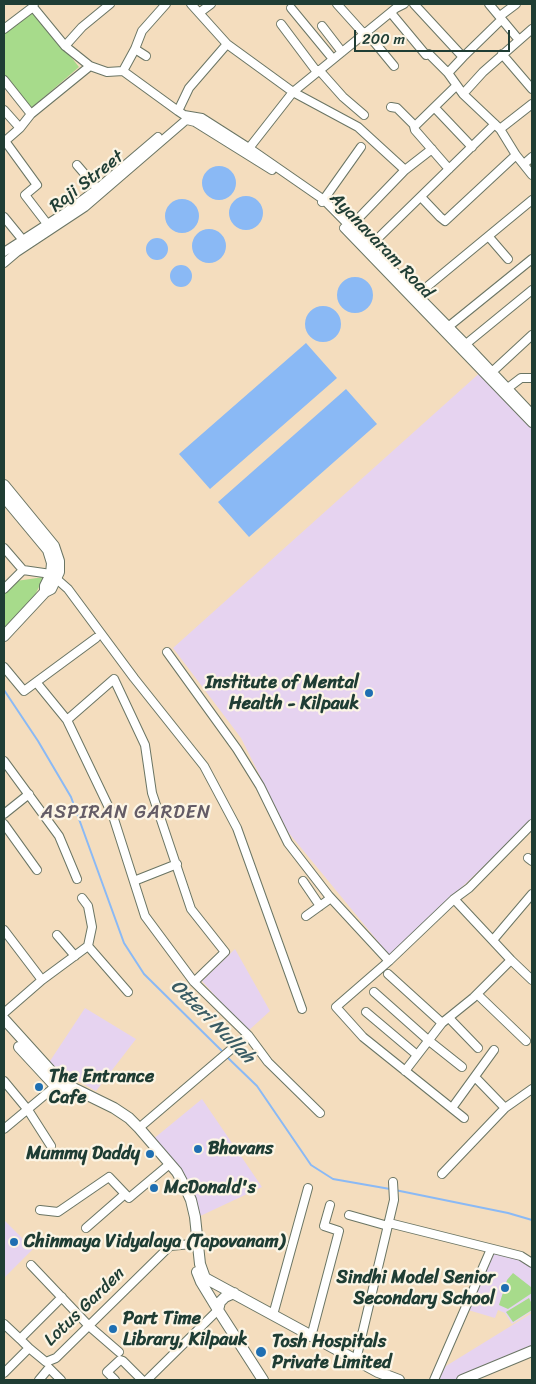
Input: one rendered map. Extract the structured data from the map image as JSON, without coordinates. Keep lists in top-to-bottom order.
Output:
{
  "streets": {
    "street": ["Raji Street", "Ayanavaram Road", "Lotus Garden"]
  },
  "crossings": [
    ["Raji Street", "Ayanavaram Road"]
  ],
  "districts": ["ASPIRAN GARDEN"],
  "water": ["Otteri Nullah"],
  "places": [
    "Institute of Mental Health - Kilpauk",
    "The Entrance Cafe",
    "Bhavans",
    "Mummy Daddy",
    "McDonald's",
    "Chinmaya Vidyalaya (Tapovanam)",
    "Sindhi Model Senior Secondary School",
    "Part Time Library, Kilpauk",
    "Tosh Hospitals Private Limited"
  ],
  "scale_bar": "200 m"
}
